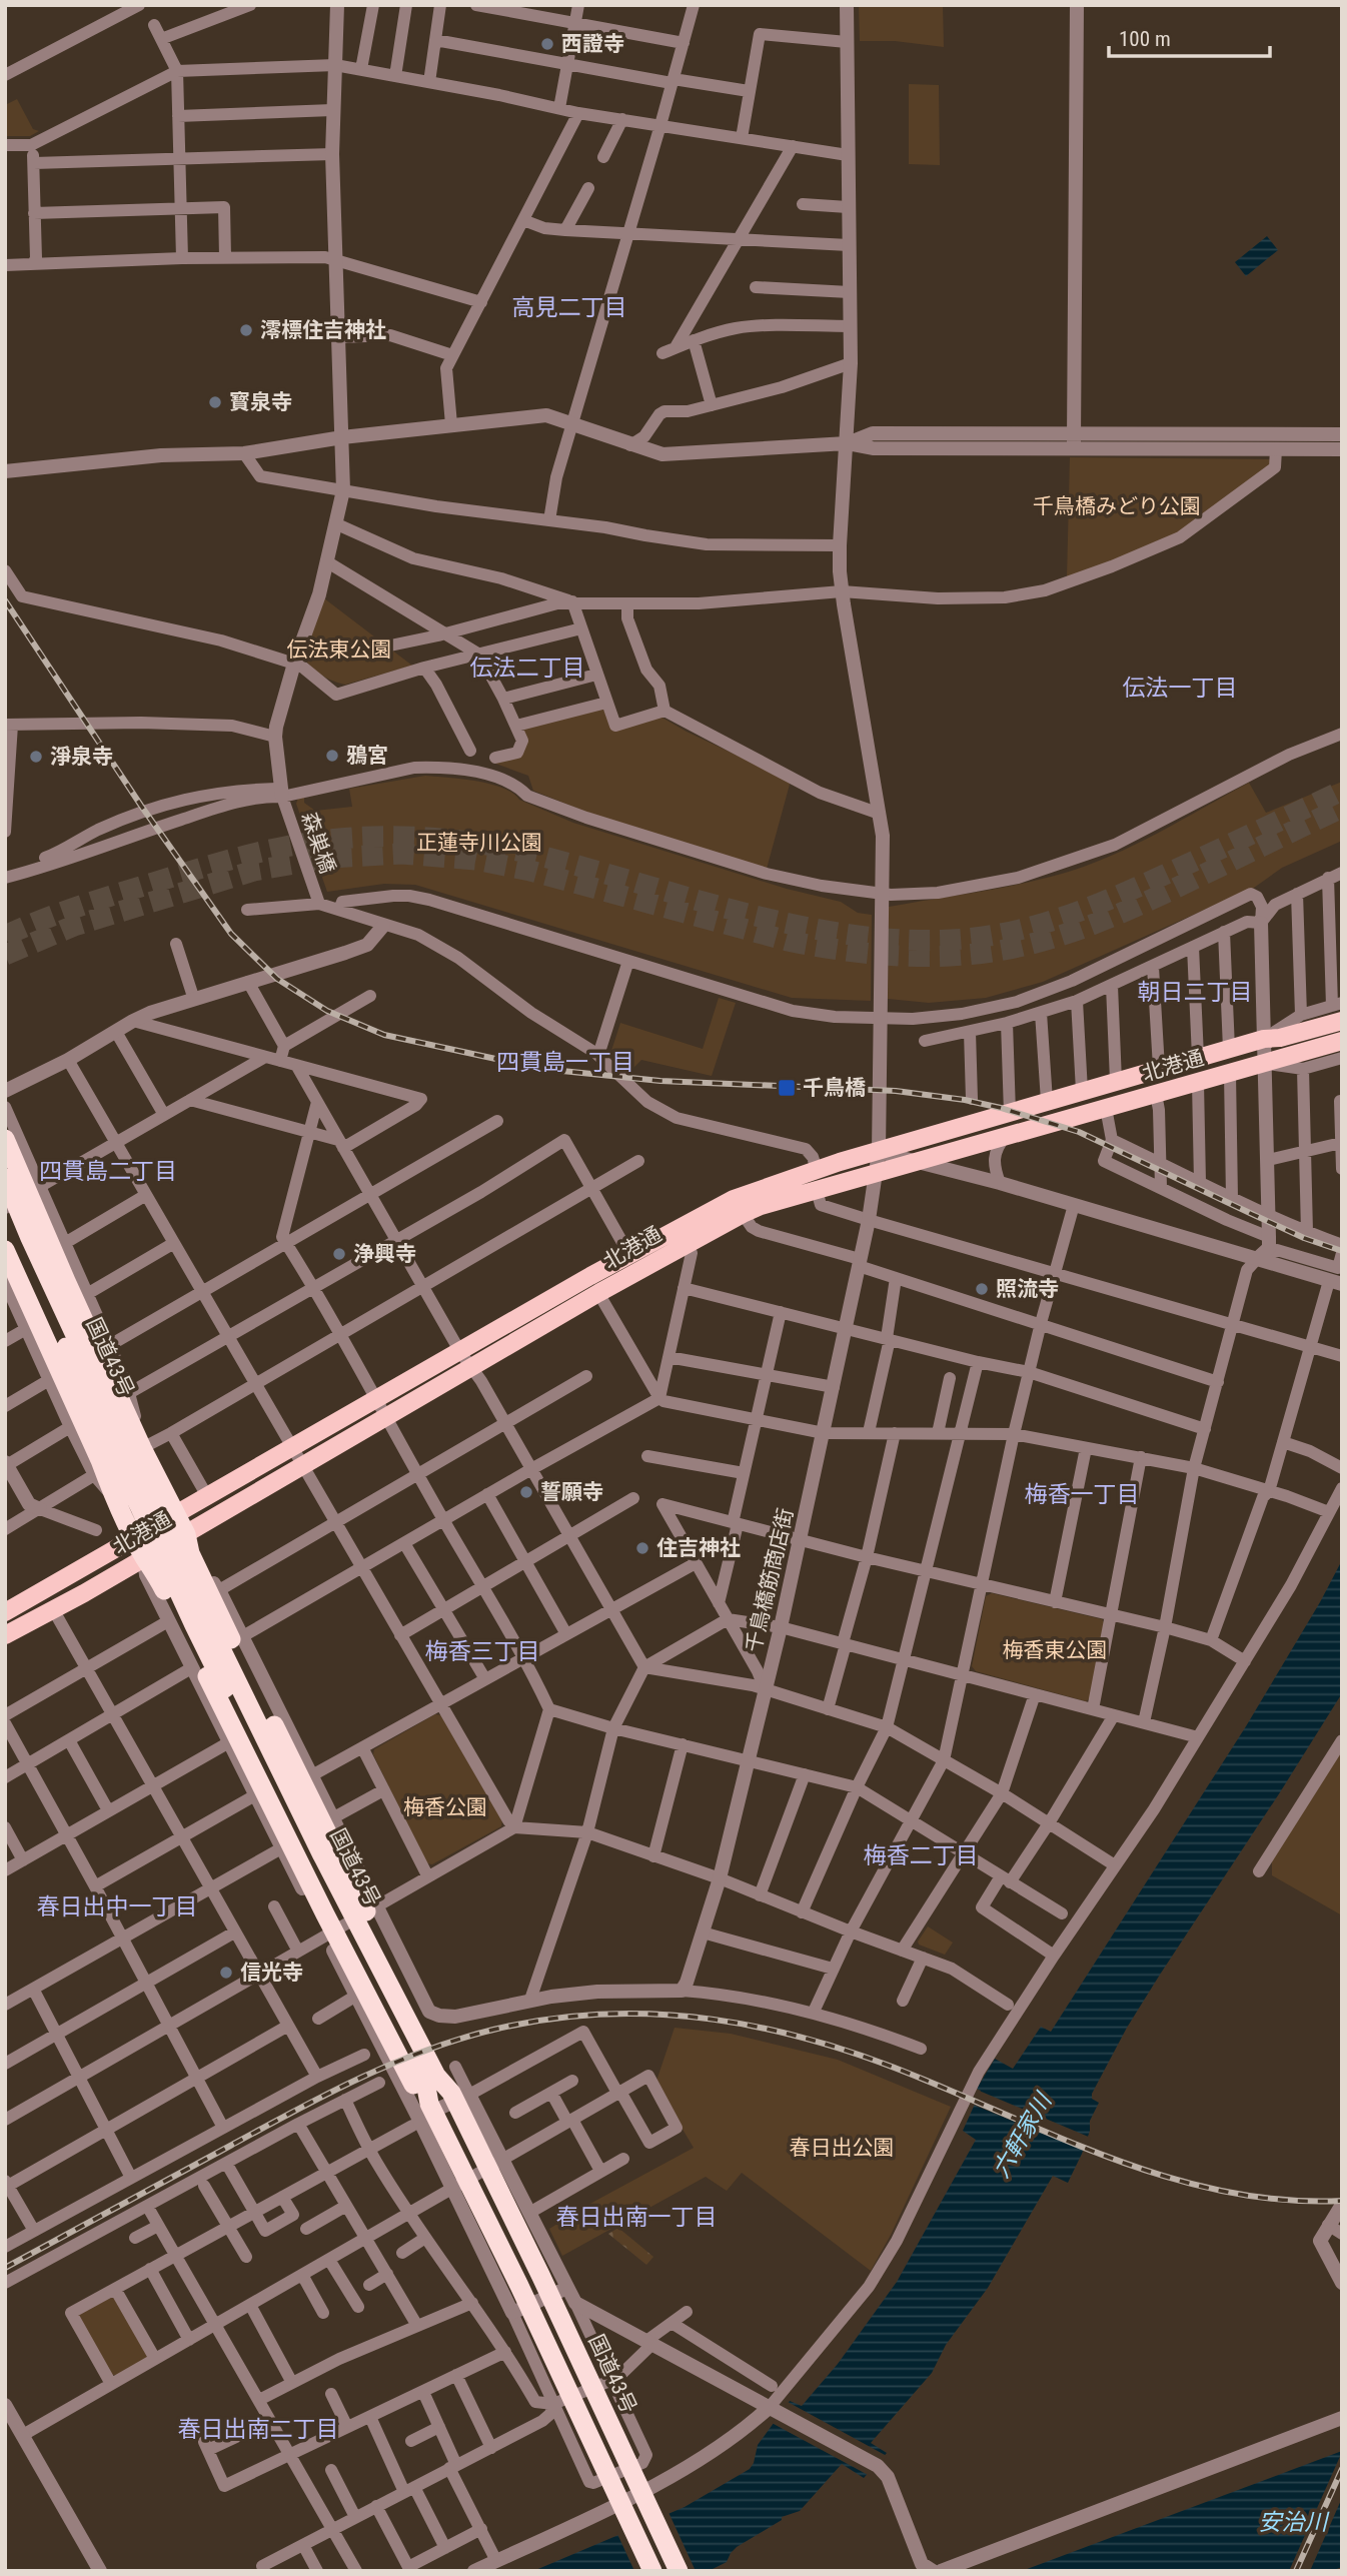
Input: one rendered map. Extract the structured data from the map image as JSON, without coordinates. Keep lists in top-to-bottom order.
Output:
{
  "streets": {
    "highway": ["国道43号"],
    "main road": ["北港通"],
    "street": ["森巣橋", "千鳥橋筋商店街"]
  },
  "crossings": [
    ["北港通", "千鳥橋筋商店街"]
  ],
  "districts": [
    "高見二丁目",
    "伝法二丁目",
    "伝法一丁目",
    "朝日二丁目",
    "四貫島一丁目",
    "四貫島二丁目",
    "梅香一丁目",
    "梅香三丁目",
    "梅香二丁目",
    "春日出中一丁目",
    "春日出南一丁目",
    "春日出南二丁目"
  ],
  "water": ["六軒家川", "安治川"],
  "parks": [
    "千鳥橋みどり公園",
    "伝法東公園",
    "正蓮寺川公園",
    "梅香東公園",
    "梅香公園",
    "春日出公園"
  ],
  "places": {
    "other": [
      "西證寺",
      "澪標住吉神社",
      "寳泉寺",
      "鴉宮",
      "淨泉寺",
      "浄興寺",
      "照流寺",
      "誓願寺",
      "住吉神社",
      "信光寺"
    ],
    "transit": ["千鳥橋"]
  },
  "scale_bar": "100 m"
}
